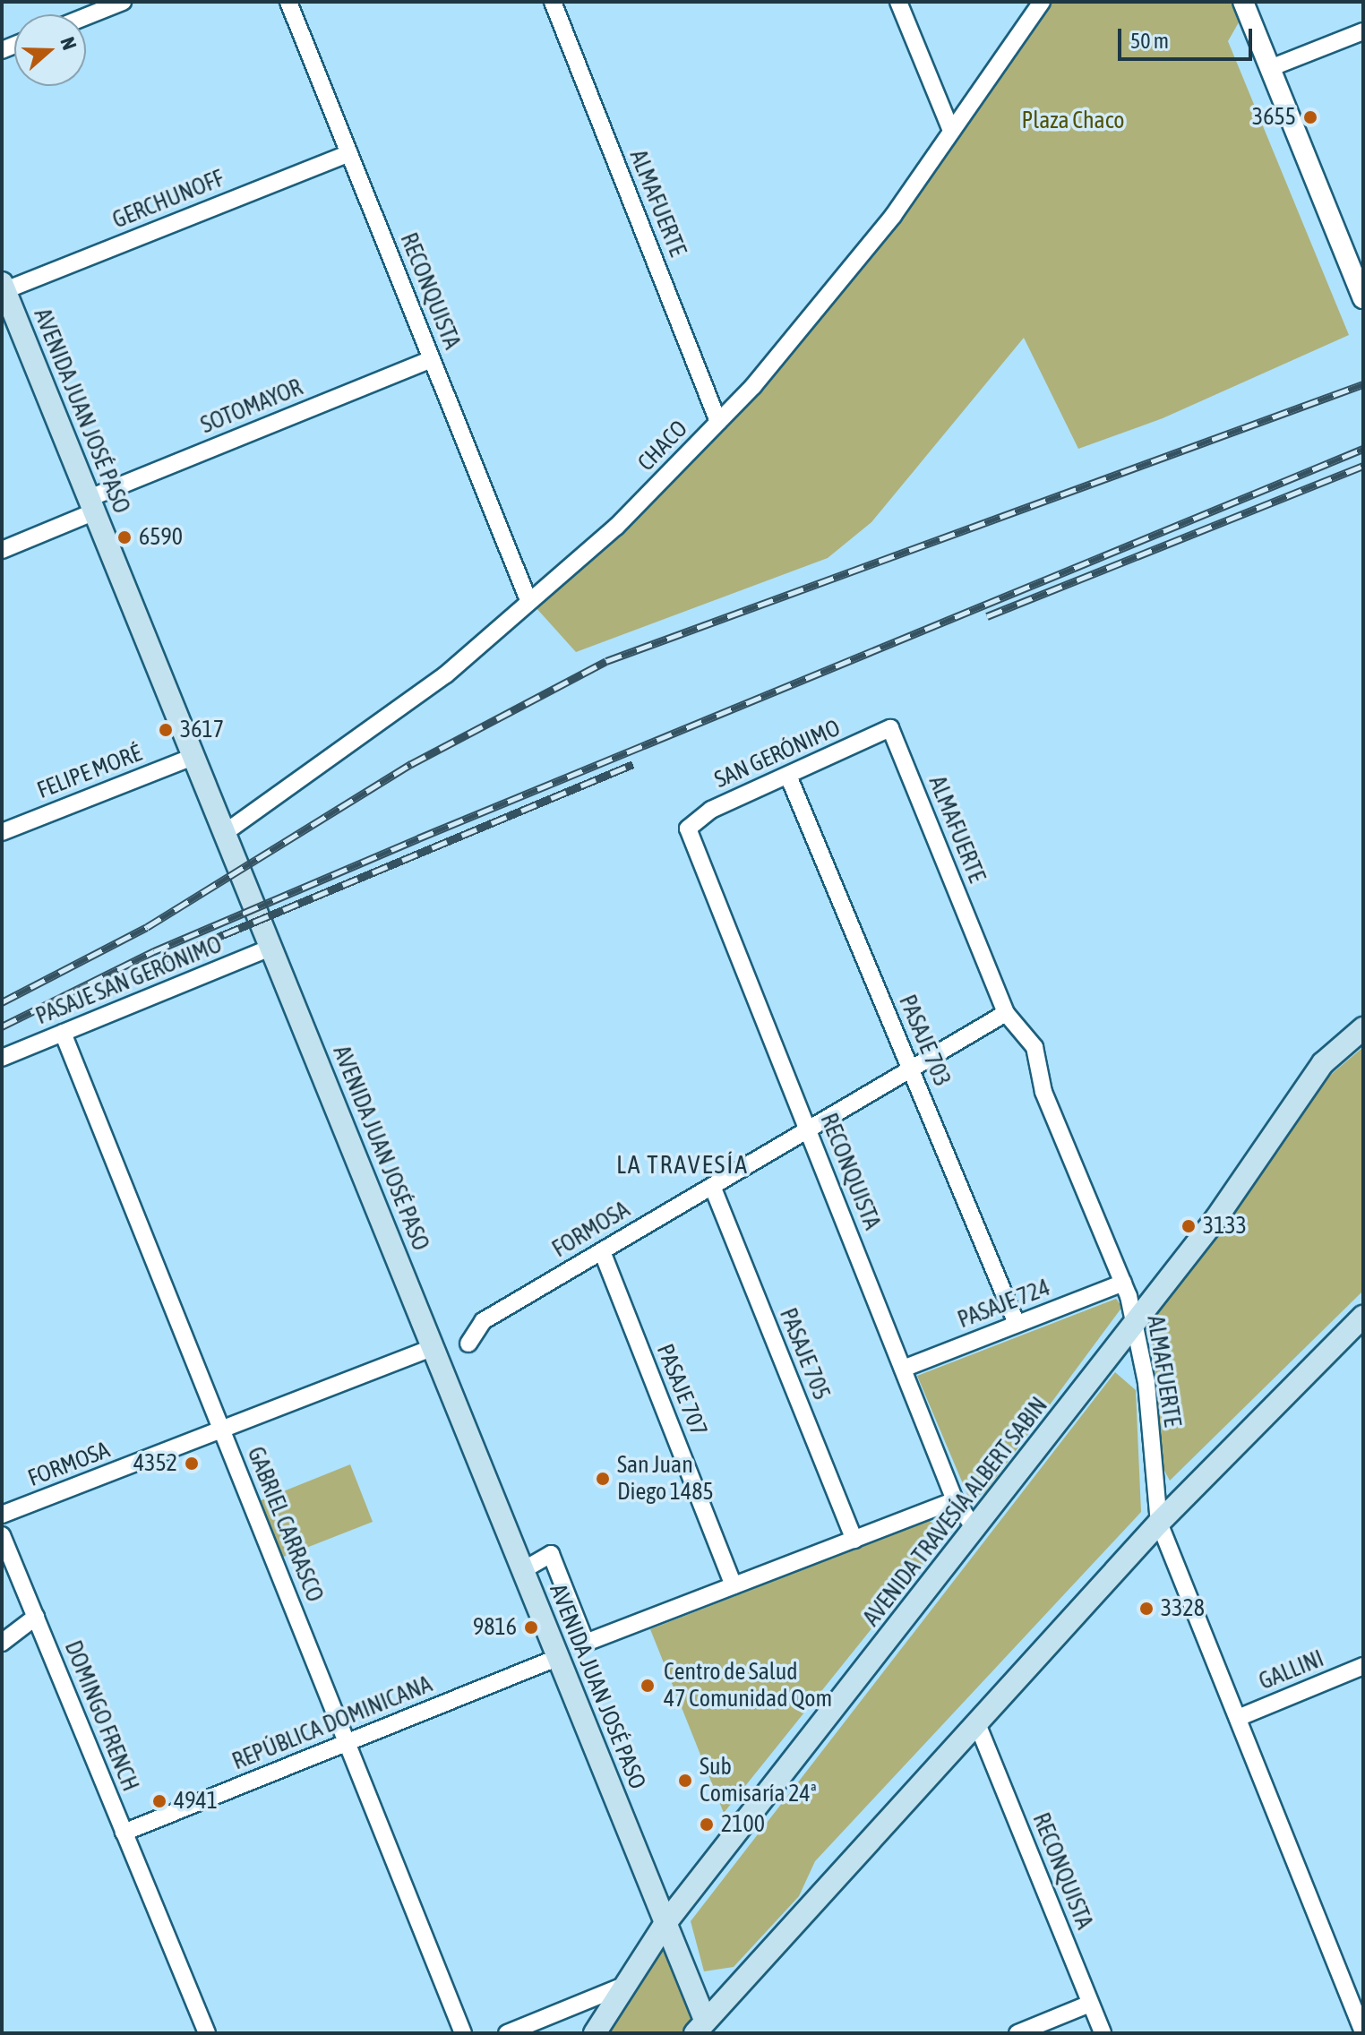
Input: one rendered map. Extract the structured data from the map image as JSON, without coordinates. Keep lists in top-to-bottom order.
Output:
{
  "streets": {
    "main road": ["AVENIDA JUAN JOSÉ PASO", "AVENIDA TRAVESÍA ALBERT SABIN"],
    "street": [
      "GERCHUNOFF",
      "ALMAFUERTE",
      "RECONQUISTA",
      "SOTOMAYOR",
      "CHACO",
      "SAN GERÓNIMO",
      "FELIPE MORÉ",
      "PASAJE SAN GERÓNIMO",
      "PASAJE 703",
      "FORMOSA",
      "PASAJE 724",
      "PASAJE 705",
      "PASAJE 707",
      "GABRIEL CARRASCO",
      "GALLINI",
      "DOMINGO FRENCH",
      "REPÚBLICA DOMINICANA"
    ]
  },
  "crossings": [
    ["GERCHUNOFF", "RECONQUISTA"],
    ["GERCHUNOFF", "AVENIDA JUAN JOSÉ PASO"],
    ["ALMAFUERTE", "CHACO"],
    ["ALMAFUERTE", "SAN GERÓNIMO"],
    ["ALMAFUERTE", "FORMOSA"],
    ["ALMAFUERTE", "PASAJE 724"],
    ["ALMAFUERTE", "AVENIDA TRAVESÍA ALBERT SABIN"],
    ["ALMAFUERTE", "GALLINI"],
    ["RECONQUISTA", "SOTOMAYOR"],
    ["RECONQUISTA", "CHACO"],
    ["RECONQUISTA", "SAN GERÓNIMO"],
    ["RECONQUISTA", "FORMOSA"],
    ["RECONQUISTA", "PASAJE 724"],
    ["RECONQUISTA", "AVENIDA TRAVESÍA ALBERT SABIN"],
    ["SOTOMAYOR", "AVENIDA JUAN JOSÉ PASO"],
    ["AVENIDA JUAN JOSÉ PASO", "CHACO"],
    ["AVENIDA JUAN JOSÉ PASO", "FELIPE MORÉ"],
    ["AVENIDA JUAN JOSÉ PASO", "PASAJE SAN GERÓNIMO"],
    ["AVENIDA JUAN JOSÉ PASO", "FORMOSA"],
    ["AVENIDA JUAN JOSÉ PASO", "AVENIDA TRAVESÍA ALBERT SABIN"],
    ["AVENIDA JUAN JOSÉ PASO", "REPÚBLICA DOMINICANA"],
    ["SAN GERÓNIMO", "PASAJE 703"],
    ["PASAJE SAN GERÓNIMO", "GABRIEL CARRASCO"],
    ["PASAJE 703", "FORMOSA"],
    ["PASAJE 703", "PASAJE 724"],
    ["FORMOSA", "PASAJE 705"],
    ["FORMOSA", "PASAJE 707"],
    ["FORMOSA", "GABRIEL CARRASCO"],
    ["GABRIEL CARRASCO", "REPÚBLICA DOMINICANA"],
    ["DOMINGO FRENCH", "REPÚBLICA DOMINICANA"]
  ],
  "districts": ["LA TRAVESÍA"],
  "parks": ["Plaza Chaco"],
  "places": [
    "3655",
    "6590",
    "3617",
    "3133",
    "4352",
    "San Juan Diego 1485",
    "3328",
    "9816",
    "Centro de Salud 47 Comunidad Qom",
    "Sub Comisaría 24ª",
    "4941",
    "2100"
  ],
  "scale_bar": "50 m",
  "north": "right"
}
